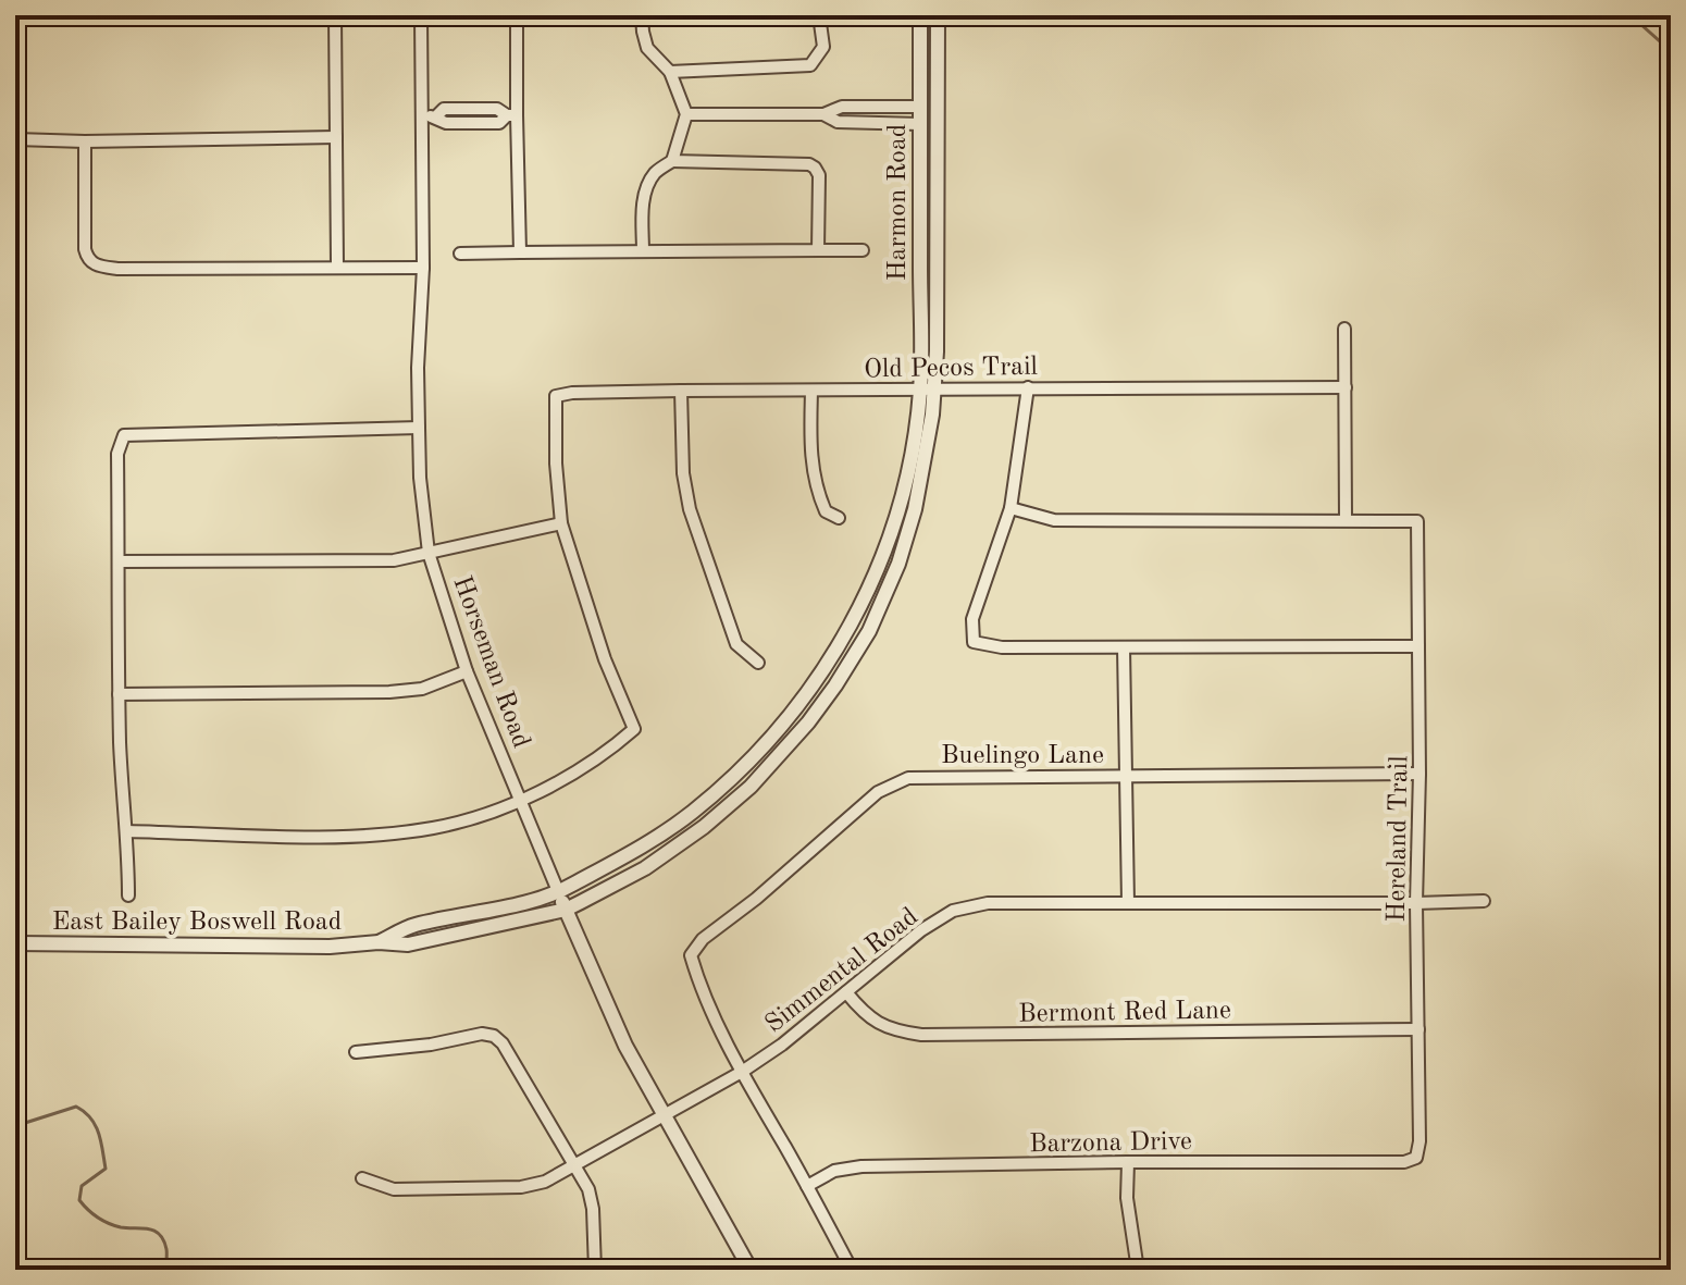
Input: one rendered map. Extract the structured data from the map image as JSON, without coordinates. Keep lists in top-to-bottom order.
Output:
{
  "streets": {
    "street": [
      "Harmon Road",
      "Old Pecos Trail",
      "Horseman Road",
      "Buelingo Lane",
      "Hereland Trail",
      "East Bailey Boswell Road",
      "Simmental Road",
      "Bermont Red Lane",
      "Barzona Drive"
    ]
  },
  "crossings": [
    ["Harmon Road", "Old Pecos Trail"],
    ["Harmon Road", "East Bailey Boswell Road"],
    ["Old Pecos Trail", "East Bailey Boswell Road"],
    ["Horseman Road", "East Bailey Boswell Road"],
    ["Horseman Road", "Simmental Road"],
    ["Buelingo Lane", "Hereland Trail"],
    ["Buelingo Lane", "Simmental Road"],
    ["Hereland Trail", "Simmental Road"],
    ["Hereland Trail", "Bermont Red Lane"],
    ["Hereland Trail", "Barzona Drive"],
    ["Simmental Road", "Bermont Red Lane"]
  ]
}
